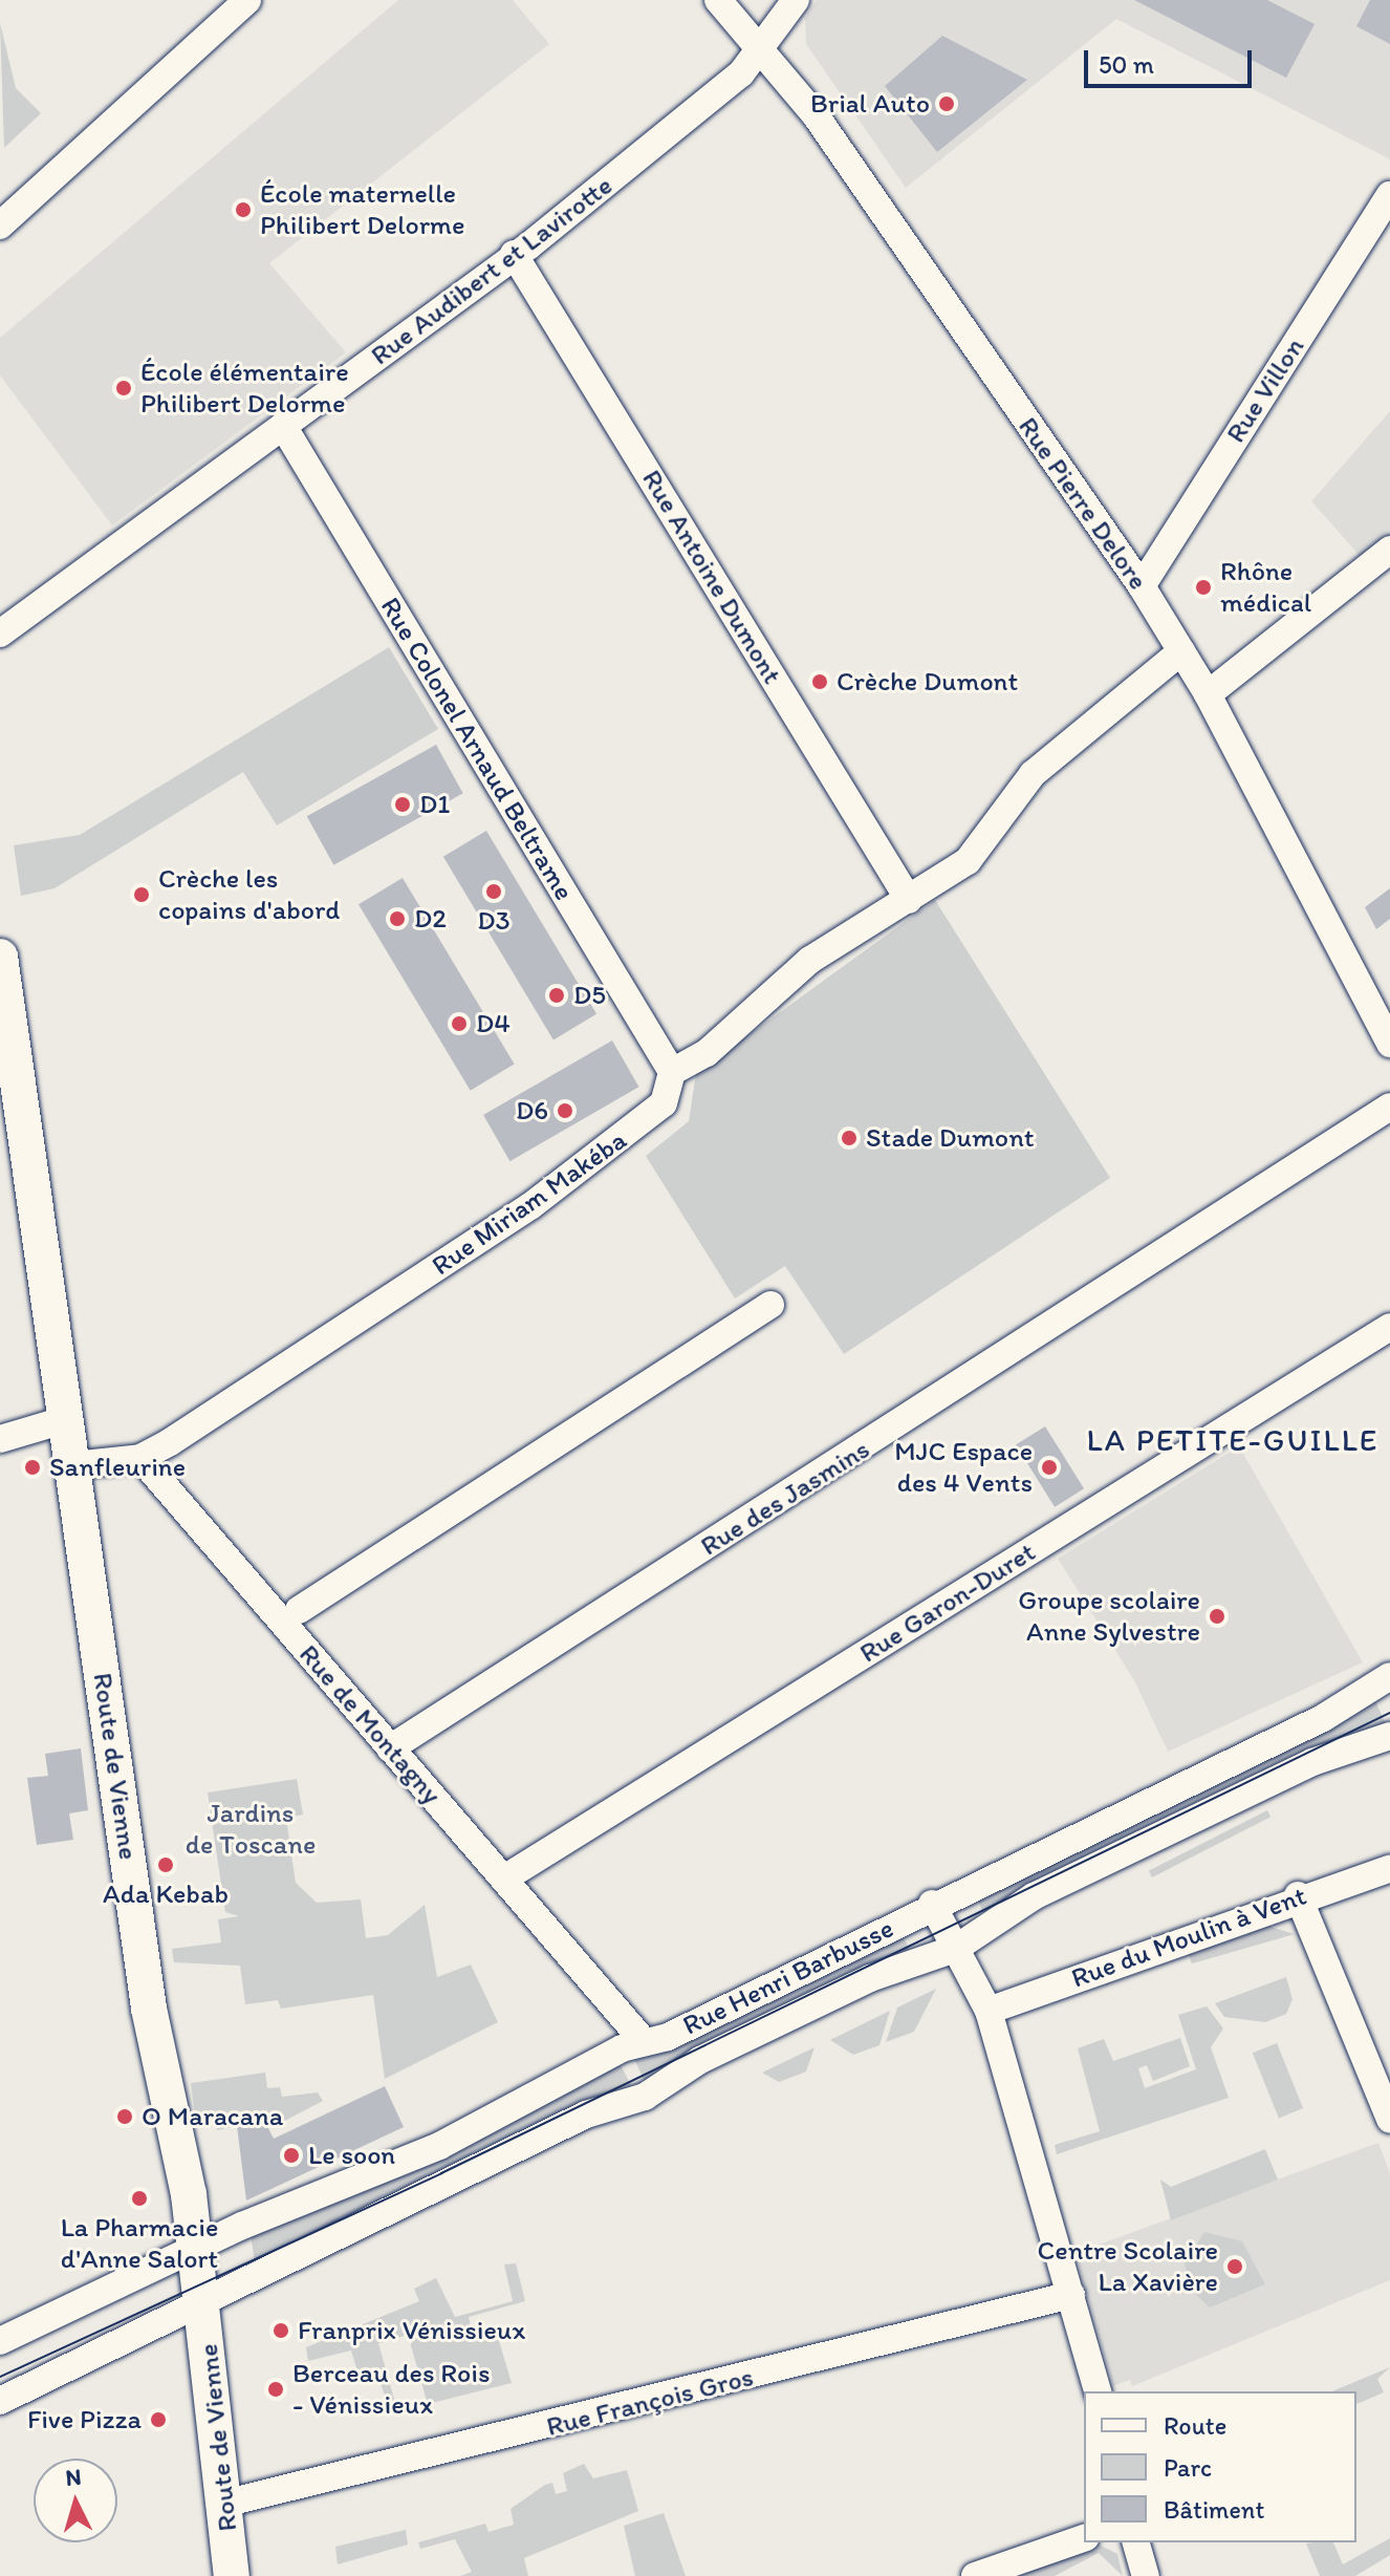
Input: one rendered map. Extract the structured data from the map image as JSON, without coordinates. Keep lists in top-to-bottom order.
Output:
{
  "streets": {
    "main road": ["Route de Vienne"],
    "street": [
      "Rue Audibert et Lavirotte",
      "Rue Villon",
      "Rue Pierre Delore",
      "Rue Antoine Dumont",
      "Rue Colonel Arnaud Beltrame",
      "Rue Miriam Makéba",
      "Rue des Jasmins",
      "Rue Garon-Duret",
      "Rue de Montagny",
      "Rue du Moulin à Vent",
      "Rue Henri Barbusse",
      "Rue François Gros"
    ]
  },
  "crossings": [
    ["Rue Audibert et Lavirotte", "Rue Pierre Delore"],
    ["Rue Audibert et Lavirotte", "Rue Antoine Dumont"],
    ["Rue Audibert et Lavirotte", "Rue Colonel Arnaud Beltrame"],
    ["Rue Villon", "Rue Pierre Delore"],
    ["Rue Colonel Arnaud Beltrame", "Rue Miriam Makéba"],
    ["Rue Miriam Makéba", "Rue de Montagny"],
    ["Rue des Jasmins", "Rue de Montagny"],
    ["Rue Garon-Duret", "Rue de Montagny"],
    ["Rue de Montagny", "Rue Henri Barbusse"],
    ["Route de Vienne", "Rue Henri Barbusse"],
    ["Route de Vienne", "Rue François Gros"]
  ],
  "districts": ["LA PETITE-GUILLE"],
  "parks": ["Jardins de Toscane"],
  "places": [
    "Brial Auto",
    "École maternelle Philibert Delorme",
    "École élémentaire Philibert Delorme",
    "Rhône médical",
    "Crèche Dumont",
    "D1",
    "D3",
    "Crèche les copains d'abord",
    "D2",
    "D5",
    "D4",
    "D6",
    "Stade Dumont",
    "Sanfleurine",
    "MJC Espace des 4 Vents",
    "Groupe scolaire Anne Sylvestre",
    "Ada Kebab",
    "O Maracana",
    "Le soon",
    "La Pharmacie d'Anne Salort",
    "Centre Scolaire La Xavière",
    "Franprix Vénissieux",
    "Berceau des Rois - Vénissieux",
    "Five Pizza"
  ],
  "legend": ["Route", "Parc", "Bâtiment"],
  "scale_bar": "50 m",
  "north": "top"
}
